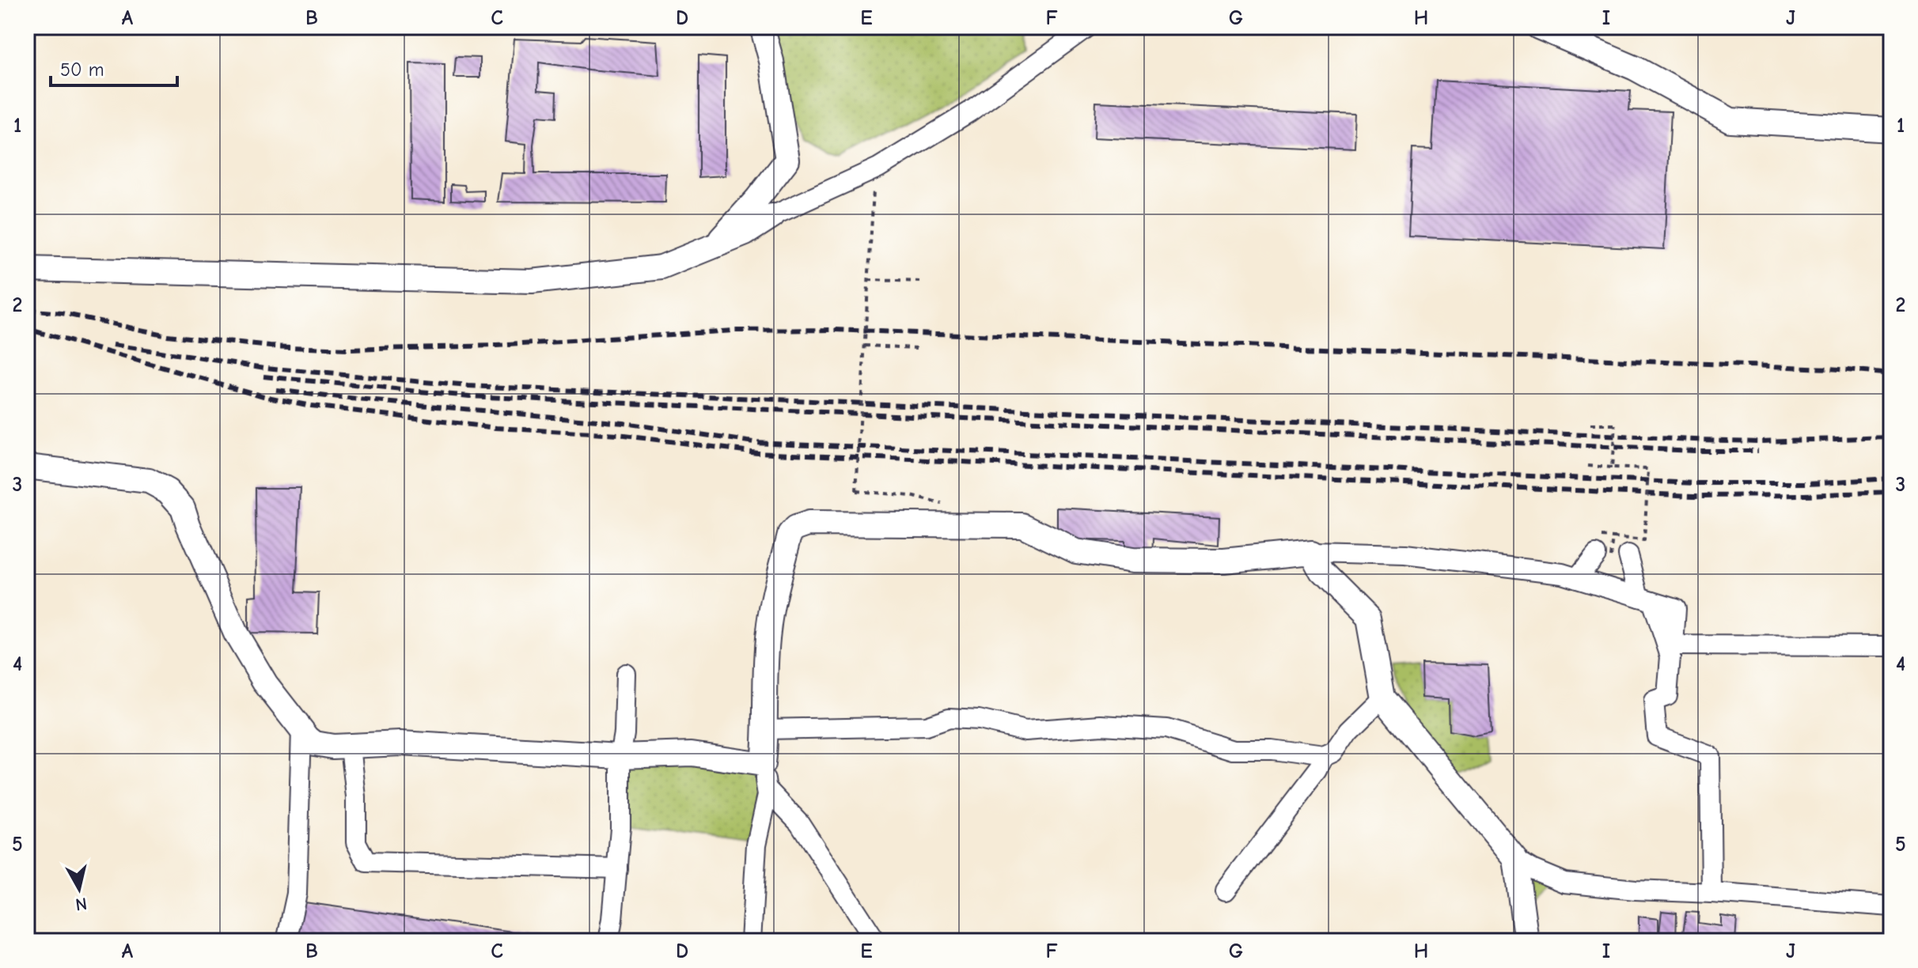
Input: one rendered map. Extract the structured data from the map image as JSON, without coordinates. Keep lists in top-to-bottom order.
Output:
{
  "scale_bar": "50 m",
  "north": "bottom",
  "grid": {
    "columns": [
      "A",
      "B",
      "C",
      "D",
      "E",
      "F",
      "G",
      "H",
      "I",
      "J"
    ],
    "rows": [
      "1",
      "2",
      "3",
      "4",
      "5"
    ]
  }
}
